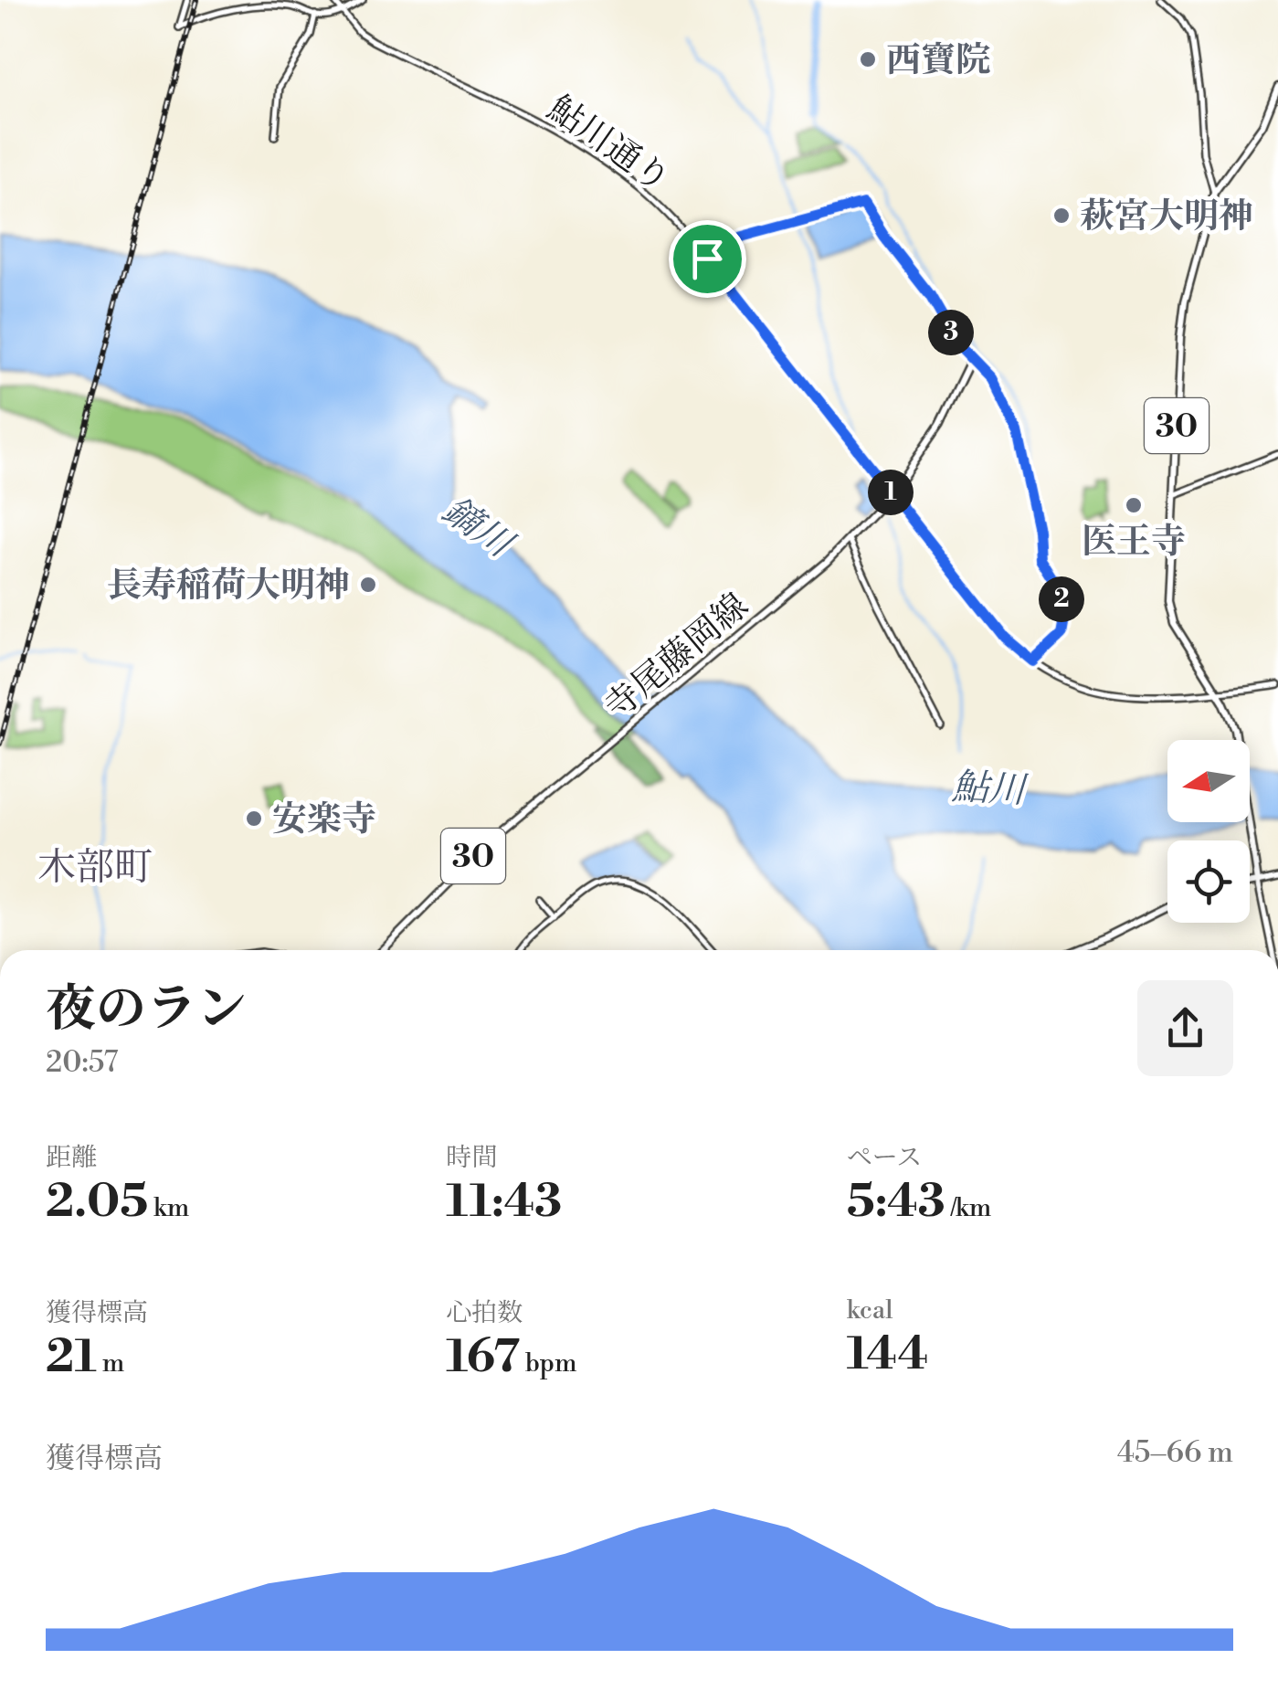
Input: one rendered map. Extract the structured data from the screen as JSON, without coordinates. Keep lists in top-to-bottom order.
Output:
{
  "streets": {
    "main road": ["30", "寺尾藤岡線"],
    "street": ["鮎川通り"]
  },
  "crossings": [
    ["鮎川通り", "30"],
    ["鮎川通り", "寺尾藤岡線"]
  ],
  "districts": ["木部町"],
  "water": ["鏑川", "鮎川"],
  "places": [
    "西寶院",
    "萩宮大明神",
    "医王寺",
    "長寿稲荷大明神",
    "安楽寺"
  ],
  "north": "left",
  "page": {
    "pins": ["3", "1", "2"],
    "heading": ["夜のラン", "20:57"],
    "stats": [
      ["距離", "2.05 km"],
      ["時間", "11:43"],
      ["ペース", "5:43 /km"],
      ["獲得標高", "21 m"],
      ["心拍数", "167 bpm"],
      ["kcal", "144"]
    ],
    "chart": ["獲得標高", "45–66 m"]
  }
}
